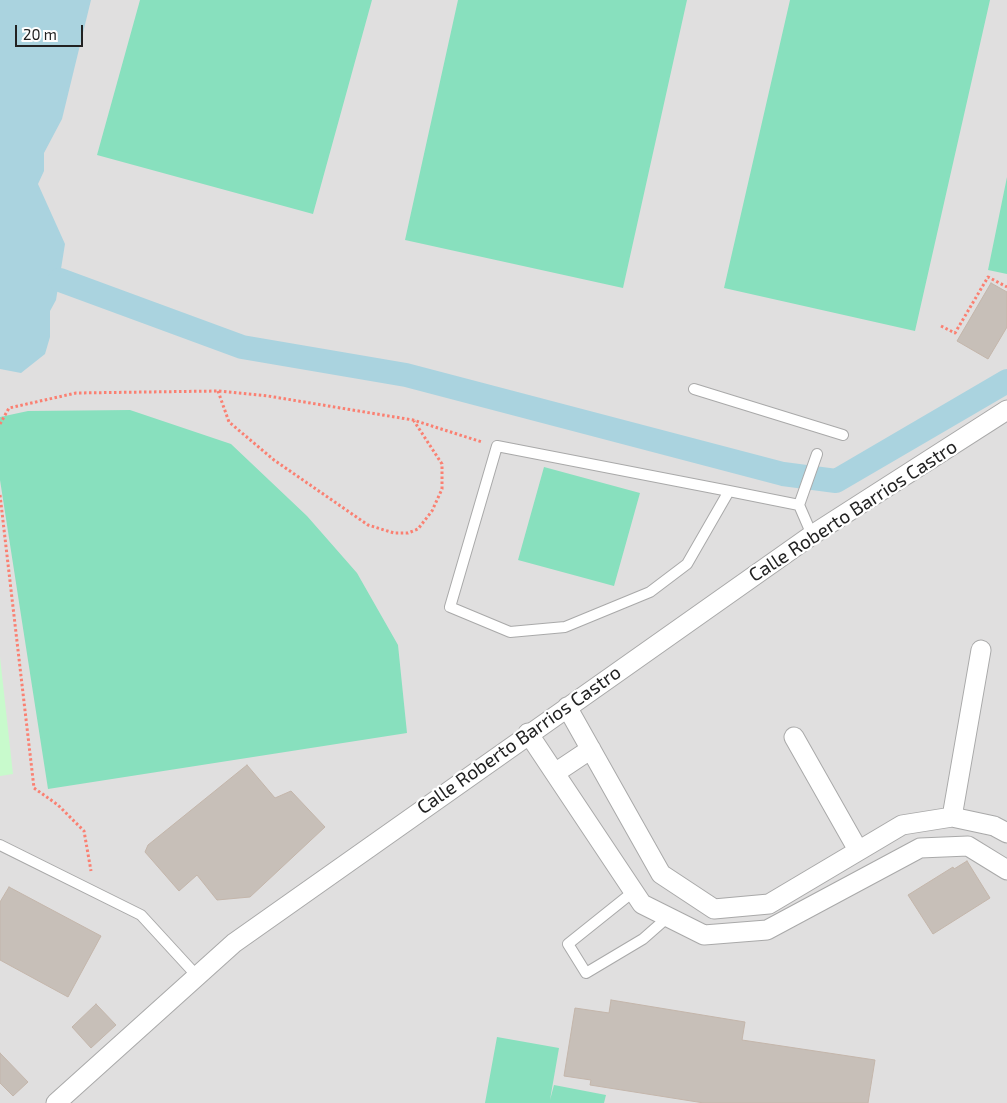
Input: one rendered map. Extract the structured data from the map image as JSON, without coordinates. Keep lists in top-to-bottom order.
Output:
{
  "streets": {
    "street": ["Calle Roberto Barrios Castro"]
  },
  "scale_bar": "20 m"
}
